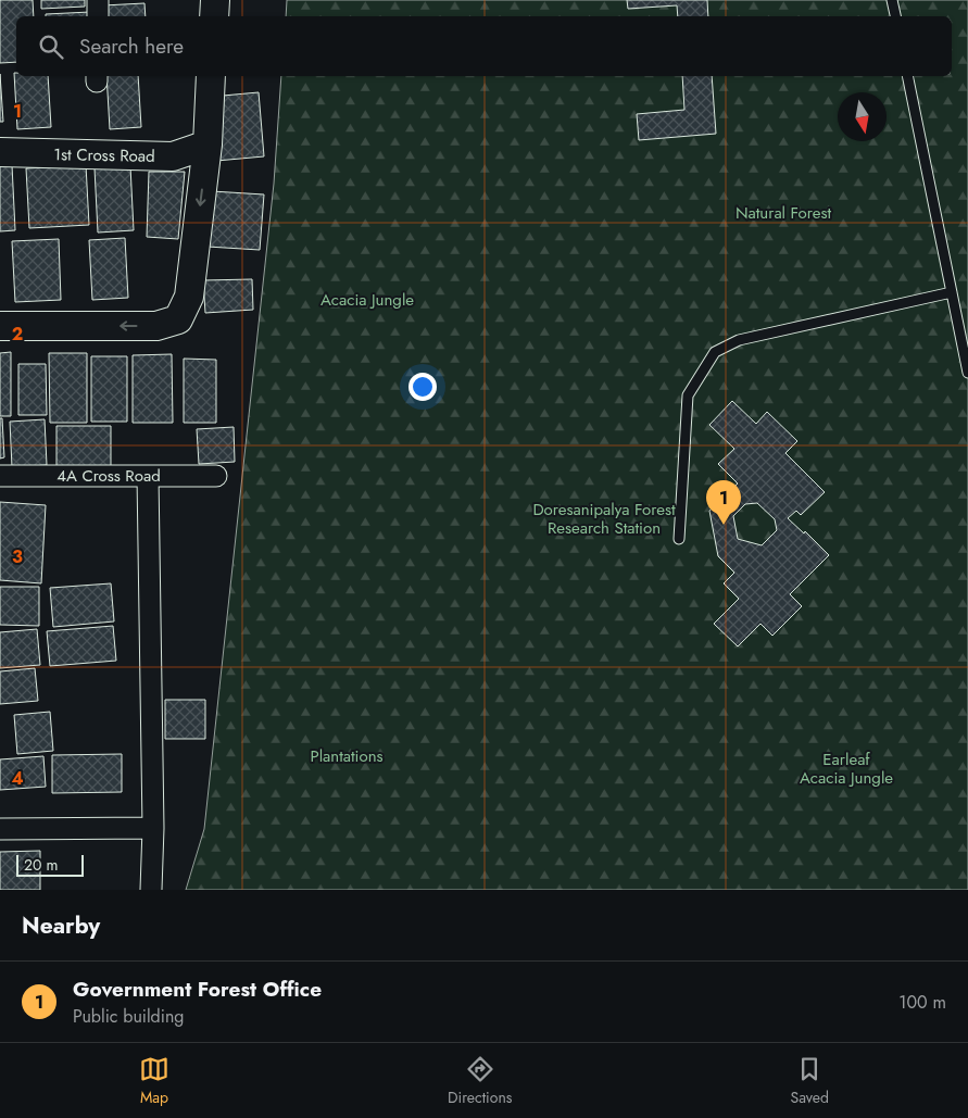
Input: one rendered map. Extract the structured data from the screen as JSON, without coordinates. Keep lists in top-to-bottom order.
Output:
{
  "streets": {
    "street": ["1st Cross Road", "4A Cross Road"]
  },
  "parks": [
    "Natural Forest",
    "Acacia Jungle",
    "Doresanipalya Forest Research Station",
    "Plantations",
    "Earleaf Acacia Jungle"
  ],
  "scale_bar": "20 m",
  "north": "bottom",
  "page": {
    "search": "Search here",
    "pins": "1",
    "scale": "20 m",
    "heading": "Nearby",
    "list": [
      {
        "mark": "1",
        "name": "Government Forest Office",
        "note": "Public building",
        "value": "100 m"
      }
    ],
    "nav": ["Map", "Directions", "Saved"]
  },
  "grid": {
    "rows": [
      "1",
      "2",
      "3",
      "4"
    ]
  }
}
